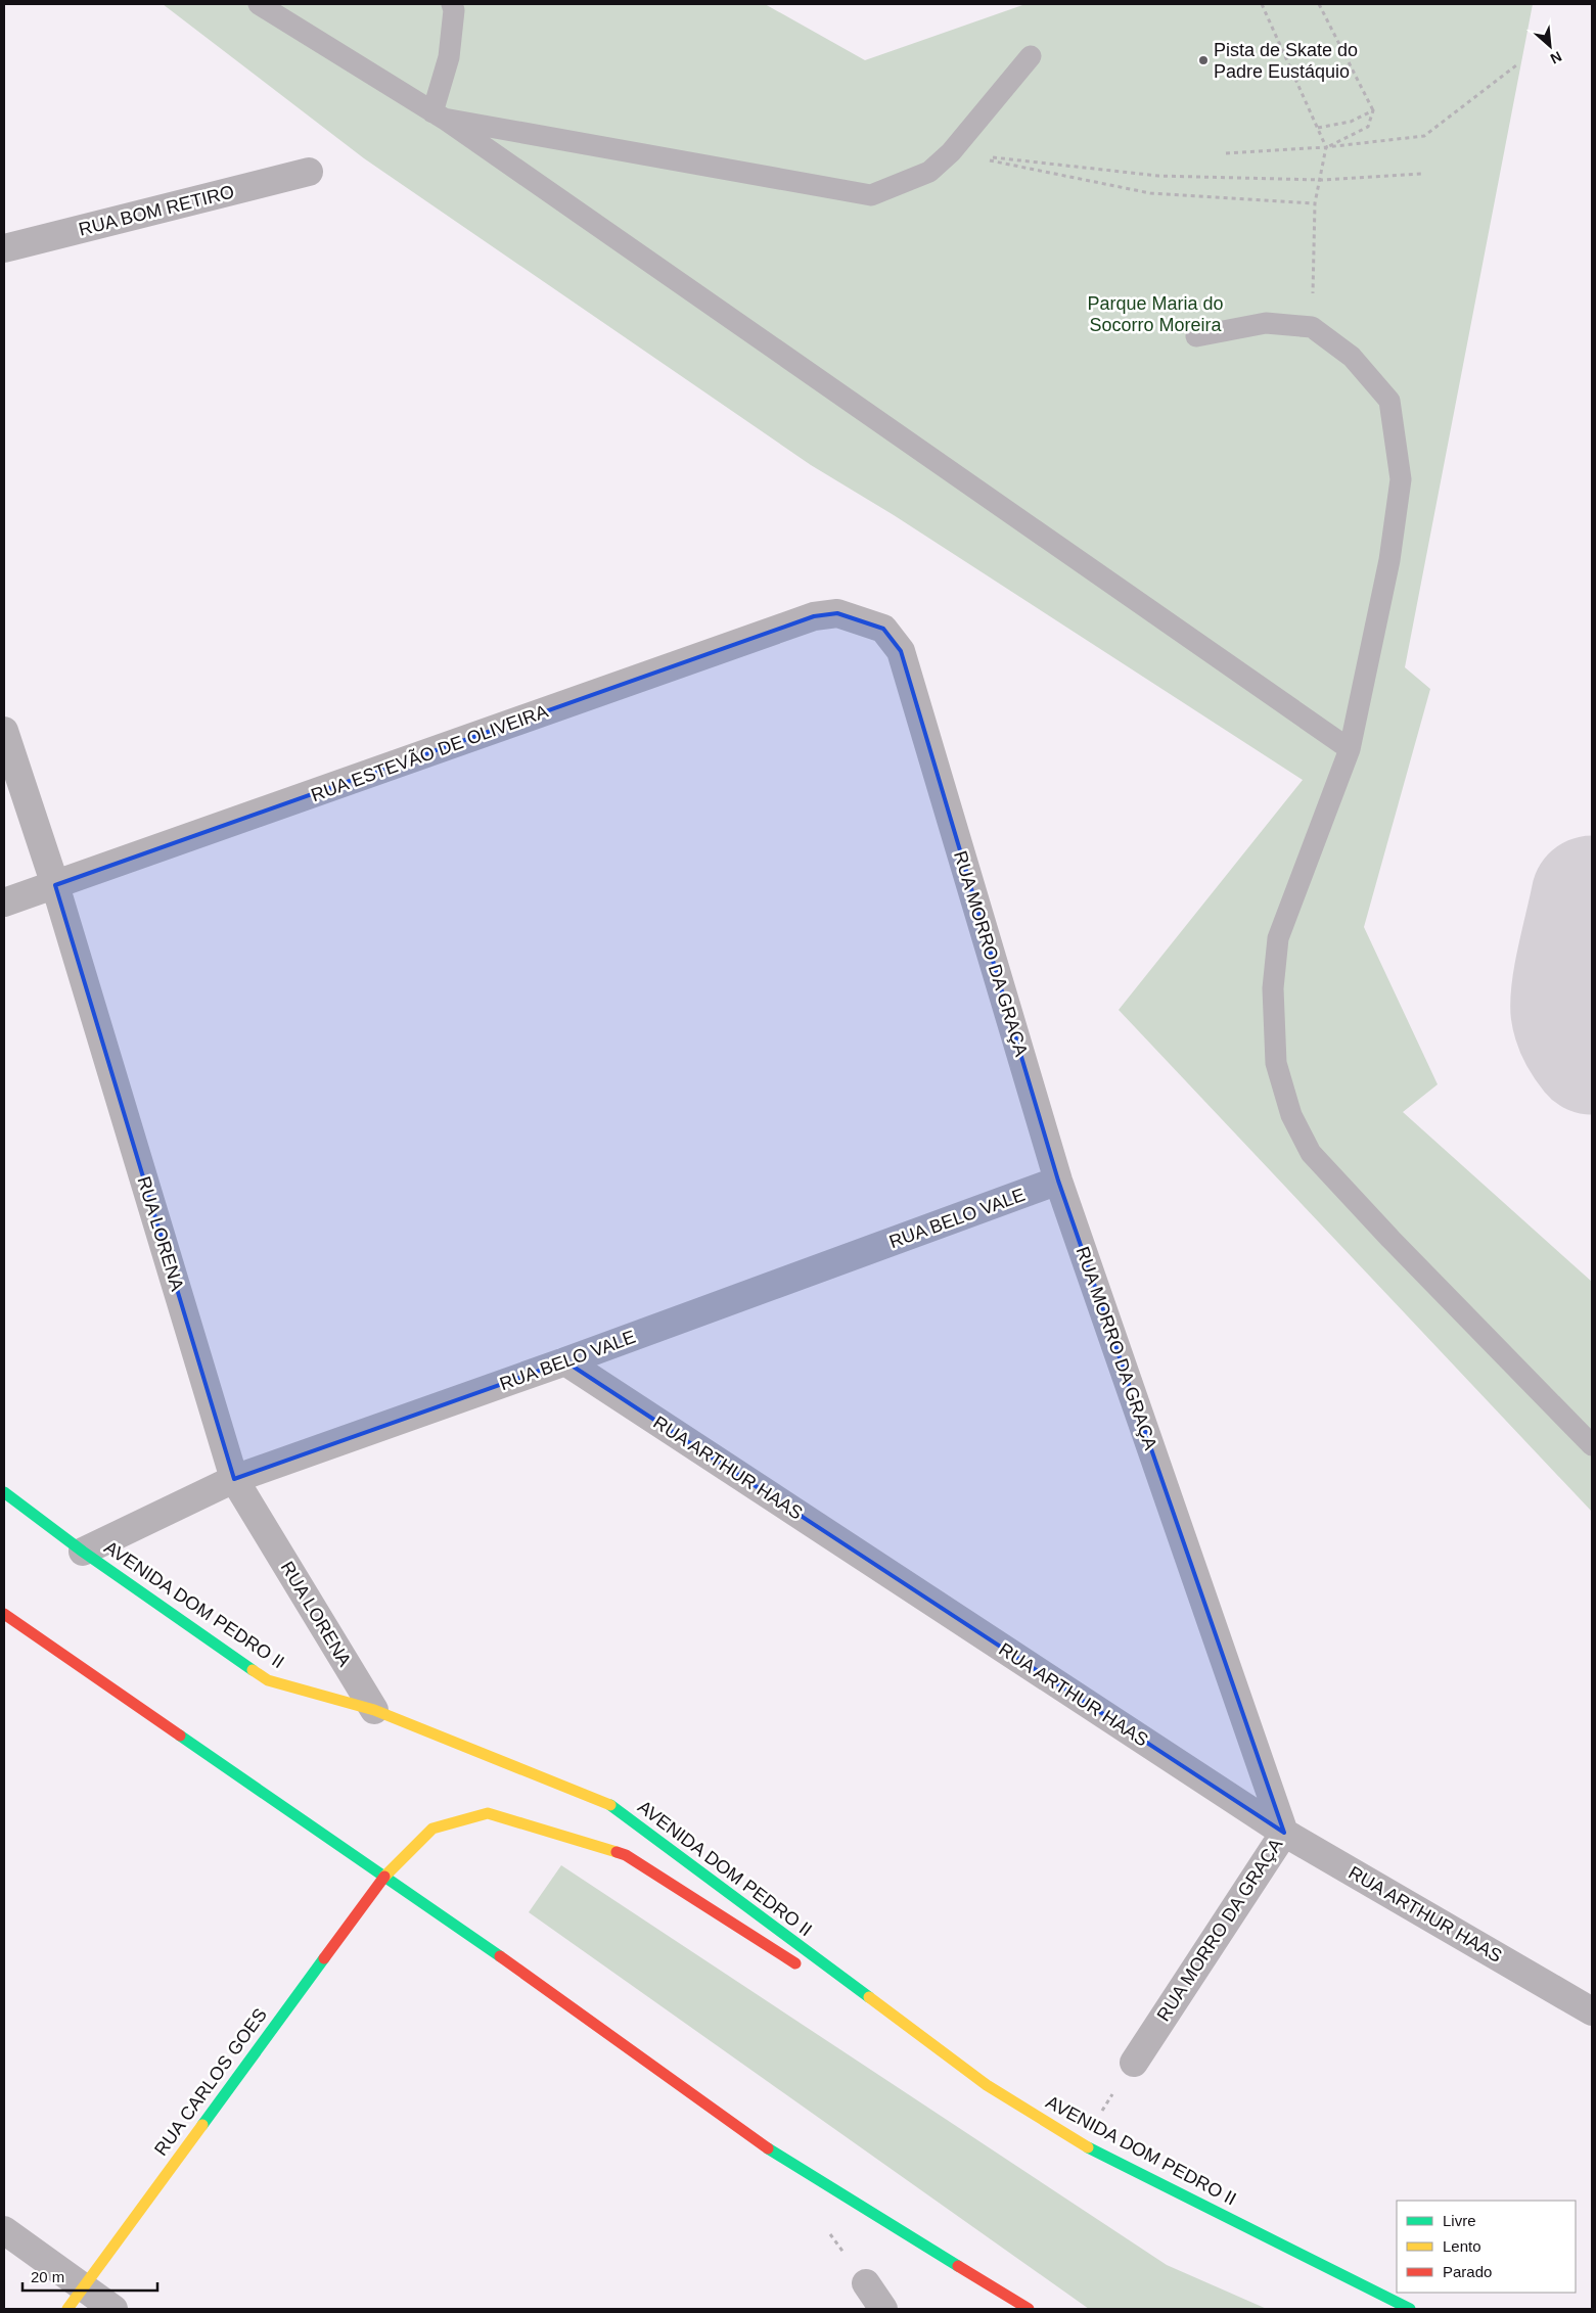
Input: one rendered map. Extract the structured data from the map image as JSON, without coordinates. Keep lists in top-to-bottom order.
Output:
{
  "streets": {
    "main road": ["AVENIDA DOM PEDRO II", "RUA CARLOS GOES"],
    "street": [
      "RUA BOM RETIRO",
      "RUA ESTEVÃO DE OLIVEIRA",
      "RUA MORRO DA GRAÇA",
      "RUA BELO VALE",
      "RUA LORENA",
      "RUA ARTHUR HAAS"
    ]
  },
  "crossings": [
    ["RUA ESTEVÃO DE OLIVEIRA", "RUA MORRO DA GRAÇA"],
    ["RUA ESTEVÃO DE OLIVEIRA", "RUA LORENA"],
    ["RUA MORRO DA GRAÇA", "RUA BELO VALE"],
    ["RUA MORRO DA GRAÇA", "RUA ARTHUR HAAS"],
    ["RUA BELO VALE", "RUA LORENA"],
    ["RUA BELO VALE", "RUA ARTHUR HAAS"],
    ["RUA BELO VALE", "AVENIDA DOM PEDRO II"],
    ["RUA LORENA", "AVENIDA DOM PEDRO II"]
  ],
  "parks": ["Parque Maria do Socorro Moreira"],
  "places": ["Pista de Skate do Padre Eustáquio"],
  "legend": ["Livre", "Lento", "Parado"],
  "scale_bar": "20 m",
  "north": "bottom right"
}
